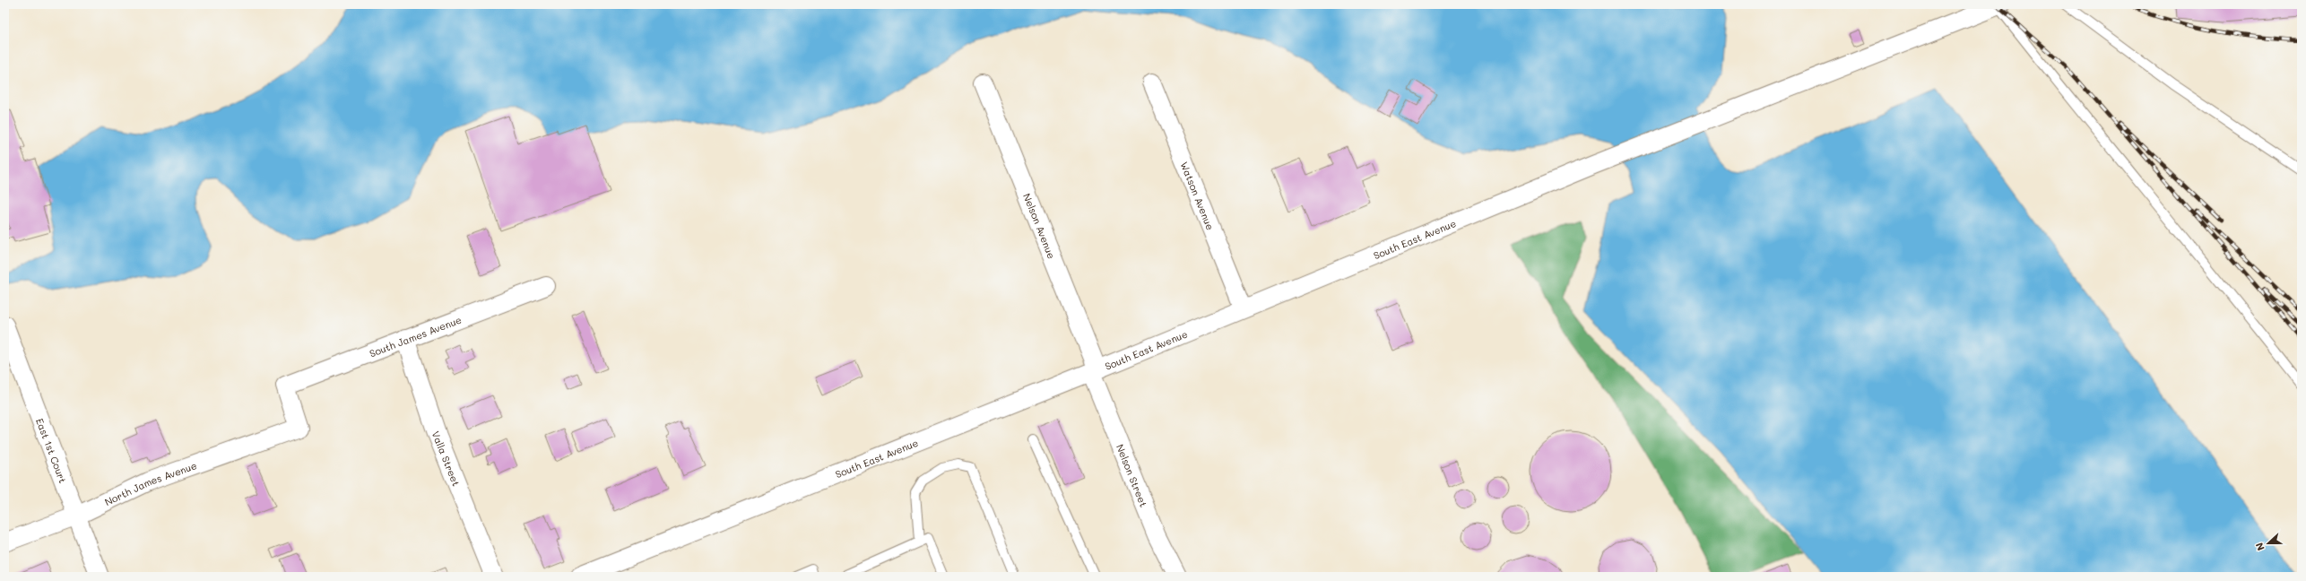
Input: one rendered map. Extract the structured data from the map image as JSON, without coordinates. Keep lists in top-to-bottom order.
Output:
{
  "streets": {
    "street": [
      "Watson Avenue",
      "Nelson Avenue",
      "South East Avenue",
      "South James Avenue",
      "East 1st Court",
      "Valla Street",
      "Nelson Street",
      "North James Avenue"
    ]
  },
  "crossings": [
    ["Watson Avenue", "South East Avenue"],
    ["Nelson Avenue", "South East Avenue"],
    ["Nelson Avenue", "Nelson Street"],
    ["South East Avenue", "Nelson Street"],
    ["South James Avenue", "Valla Street"],
    ["South James Avenue", "North James Avenue"],
    ["East 1st Court", "North James Avenue"]
  ],
  "north": "left"
}
